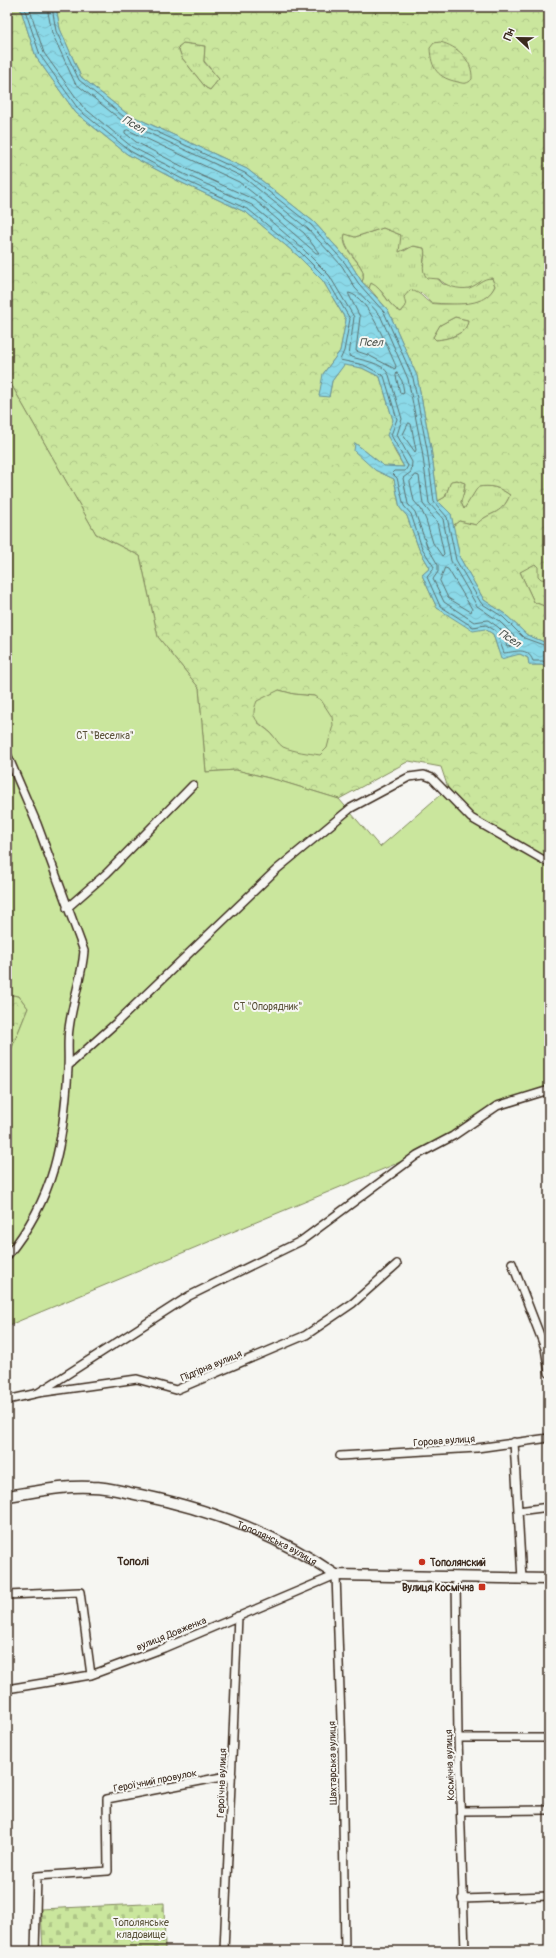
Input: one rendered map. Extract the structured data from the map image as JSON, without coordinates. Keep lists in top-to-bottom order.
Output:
{
  "streets": {
    "street": [
      "Підгірна вулиця",
      "Горова вулиця",
      "Тополянська вулиця",
      "вулиця Довженка",
      "Шахтарська вулиця",
      "Космічна вулиця",
      "Героїчний провулок",
      "Героїчна вулиця"
    ]
  },
  "crossings": [
    ["Тополянська вулиця", "вулиця Довженка"],
    ["Тополянська вулиця", "Шахтарська вулиця"],
    ["вулиця Довженка", "Шахтарська вулиця"],
    ["вулиця Довженка", "Героїчна вулиця"],
    ["Героїчний провулок", "Героїчна вулиця"]
  ],
  "districts": ["Тополі"],
  "water": ["Псел"],
  "parks": ["СТ \"Веселка\"", "СТ \"Опорядник\"", "Тополянське кладовище"],
  "places": {
    "other": ["Тополянский"],
    "transit": ["Вулиця Космічна"]
  },
  "north": "left"
}
